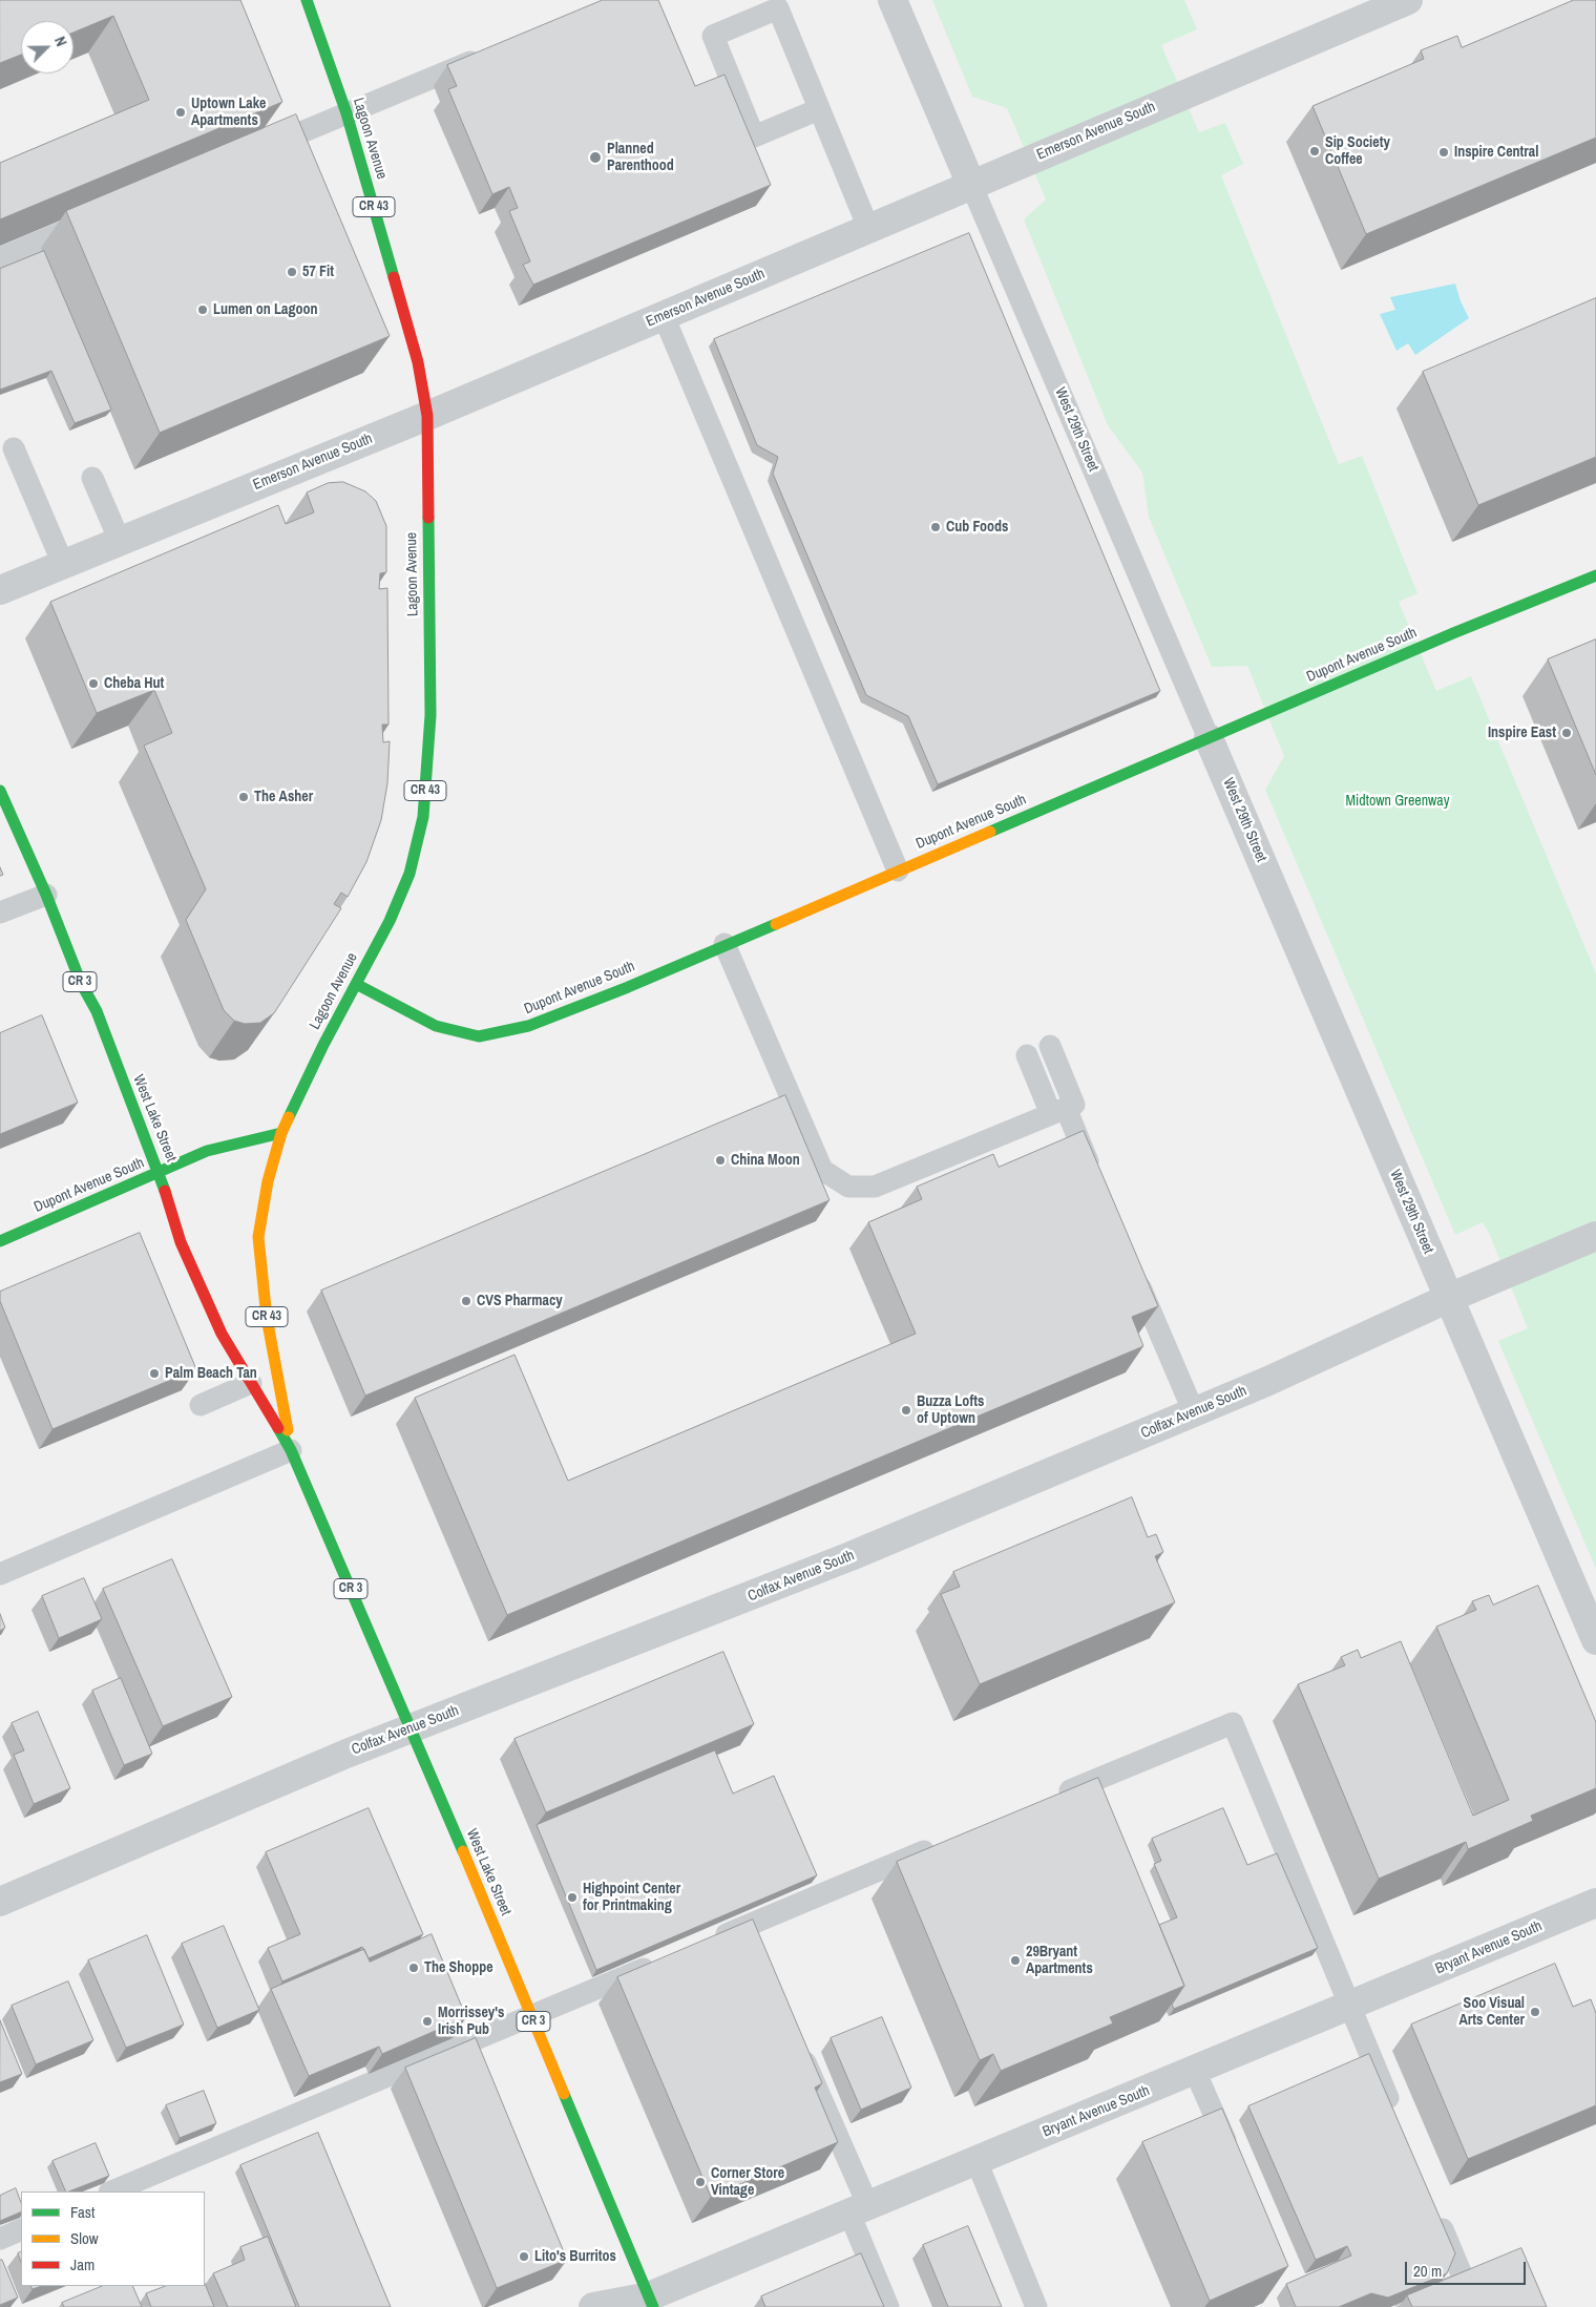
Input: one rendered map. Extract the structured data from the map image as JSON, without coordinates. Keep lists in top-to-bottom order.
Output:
{
  "streets": {
    "main road": [
      "Lagoon Avenue",
      "CR 43",
      "Dupont Avenue South",
      "CR 3",
      "West Lake Street"
    ],
    "street": [
      "Emerson Avenue South",
      "West 29th Street",
      "Colfax Avenue South",
      "Bryant Avenue South"
    ]
  },
  "crossings": [
    ["Emerson Avenue South", "Lagoon Avenue"],
    ["Emerson Avenue South", "West 29th Street"],
    ["Lagoon Avenue", "Dupont Avenue South"],
    ["Lagoon Avenue", "West Lake Street"],
    ["West 29th Street", "Dupont Avenue South"],
    ["West 29th Street", "Colfax Avenue South"],
    ["Dupont Avenue South", "West Lake Street"],
    ["West Lake Street", "Colfax Avenue South"],
    ["West Lake Street", "Bryant Avenue South"]
  ],
  "parks": ["Midtown Greenway"],
  "places": [
    "Uptown Lake Apartments",
    "Sip Society Coffee",
    "Inspire Central",
    "Planned Parenthood",
    "57 Fit",
    "Lumen on Lagoon",
    "Cub Foods",
    "Cheba Hut",
    "Inspire East",
    "The Asher",
    "China Moon",
    "CVS Pharmacy",
    "Palm Beach Tan",
    "Buzza Lofts of Uptown",
    "Highpoint Center for Printmaking",
    "29Bryant Apartments",
    "The Shoppe",
    "Soo Visual Arts Center",
    "Morrissey's Irish Pub",
    "Corner Store Vintage",
    "Lito's Burritos"
  ],
  "legend": ["Fast", "Slow", "Jam"],
  "scale_bar": "20 m",
  "north": "top right"
}
